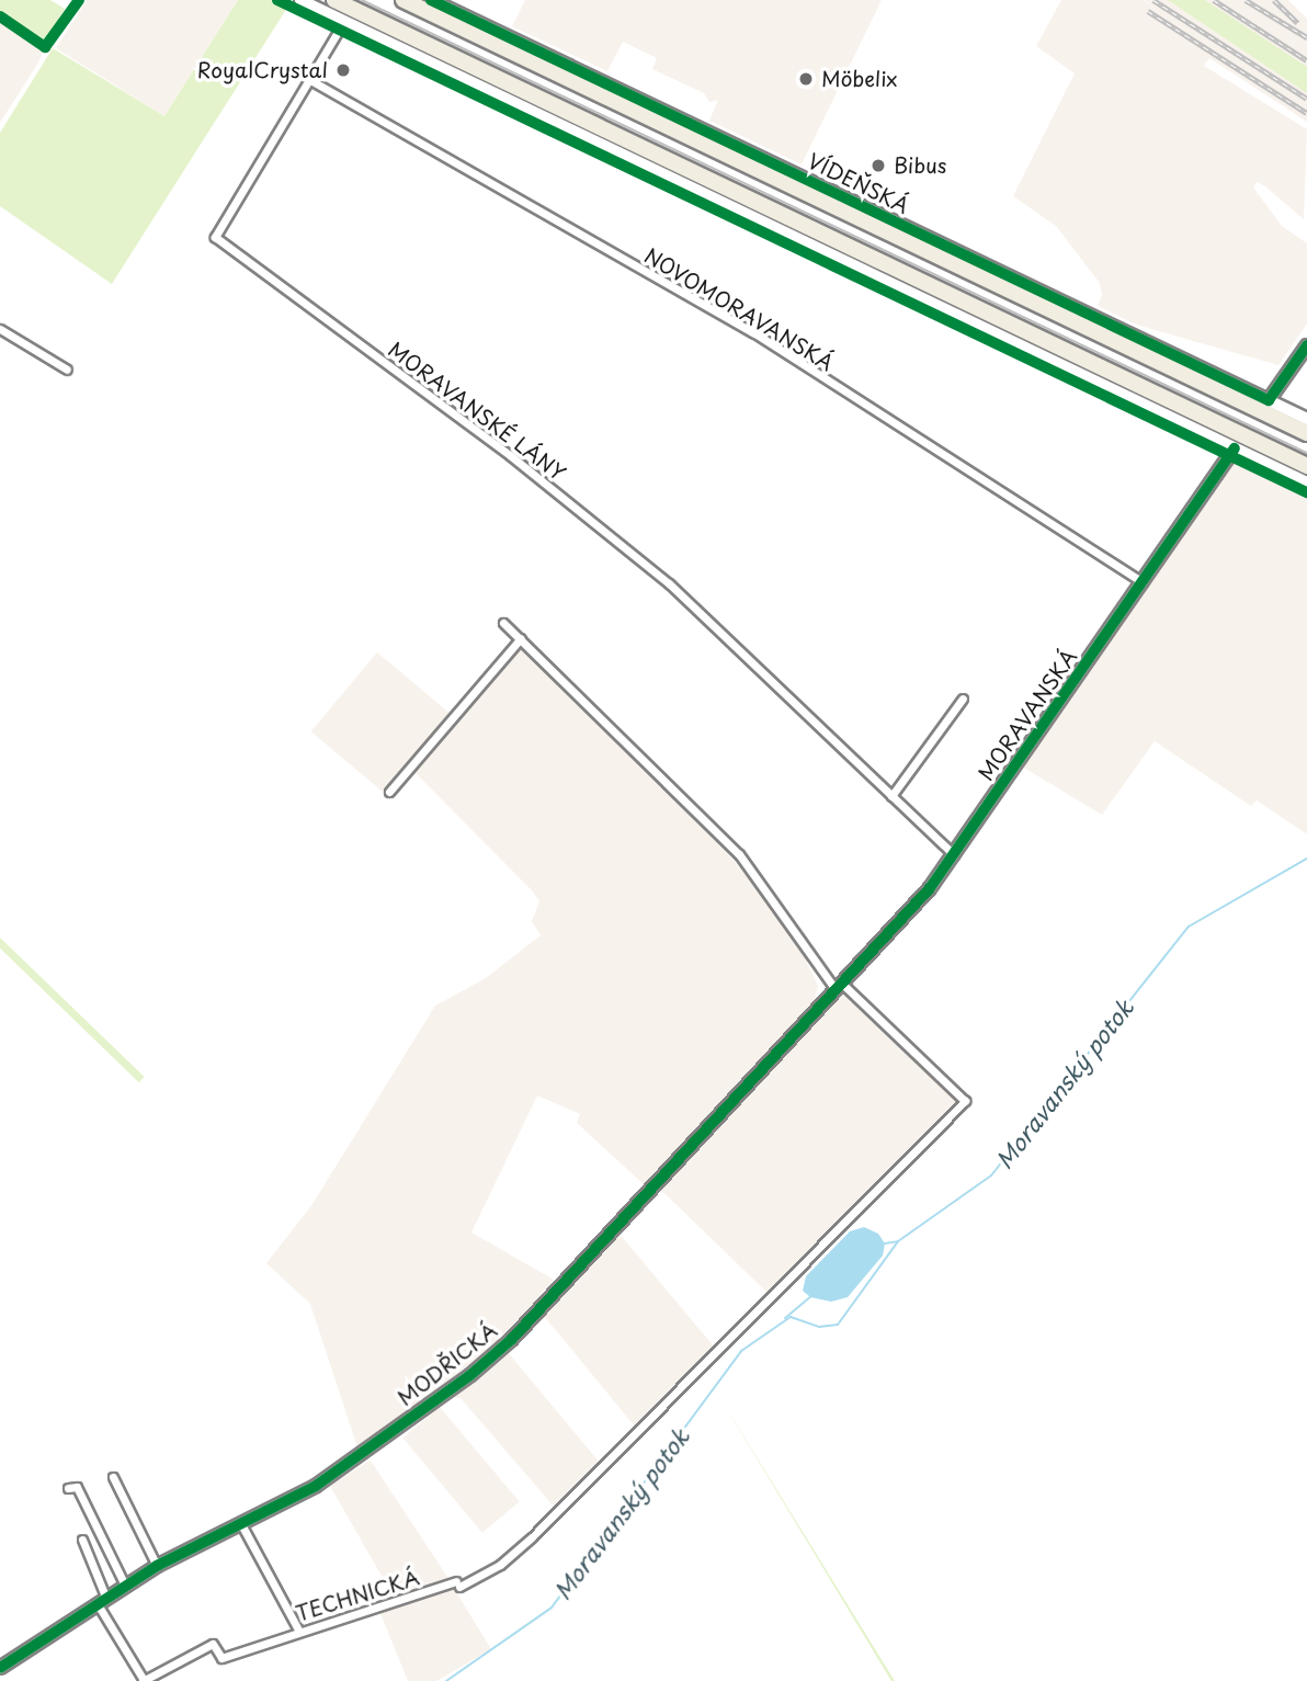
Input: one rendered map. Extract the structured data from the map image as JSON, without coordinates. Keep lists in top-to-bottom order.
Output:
{
  "streets": {
    "highway": ["VÍDEŇSKÁ"],
    "street": [
      "NOVOMORAVANSKÁ",
      "MORAVANSKÉ LÁNY",
      "MORAVANSKÁ",
      "MODŘICKÁ",
      "TECHNICKÁ"
    ]
  },
  "crossings": [
    ["NOVOMORAVANSKÁ", "MORAVANSKÉ LÁNY"],
    ["NOVOMORAVANSKÁ", "MORAVANSKÁ"],
    ["MORAVANSKÉ LÁNY", "MORAVANSKÁ"],
    ["MORAVANSKÁ", "MODŘICKÁ"],
    ["MORAVANSKÁ", "TECHNICKÁ"],
    ["MODŘICKÁ", "TECHNICKÁ"]
  ],
  "water": ["Moravanský potok"],
  "places": ["RoyalCrystal", "Möbelix", "Bibus"]
}
